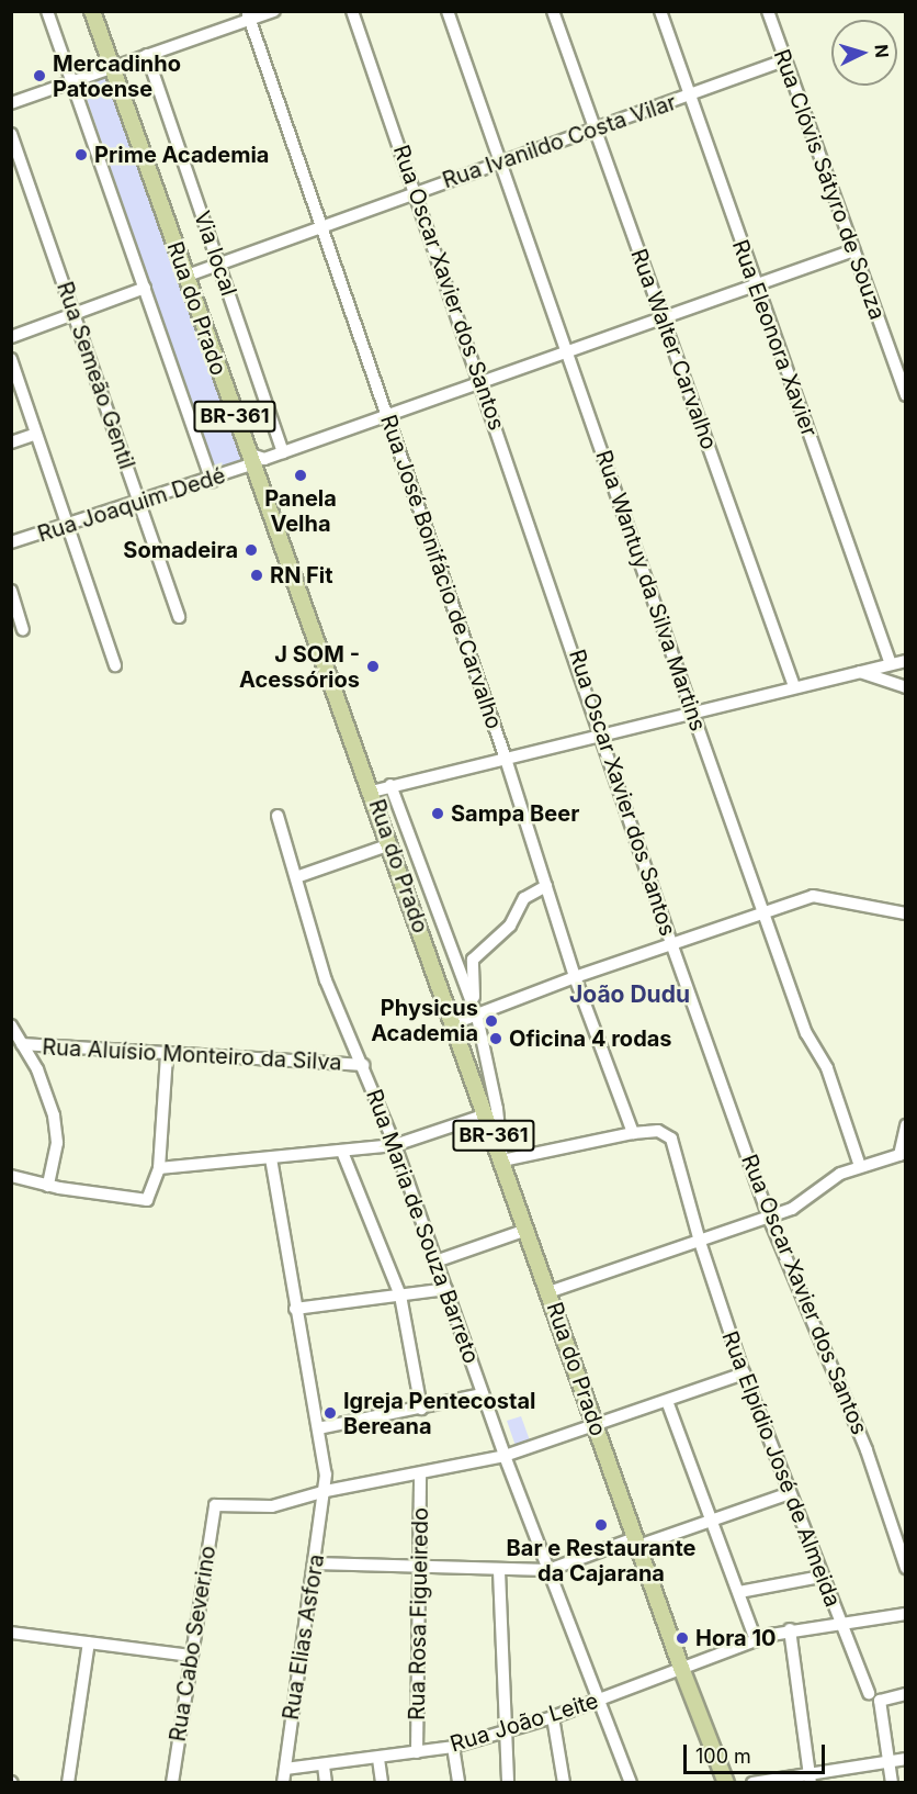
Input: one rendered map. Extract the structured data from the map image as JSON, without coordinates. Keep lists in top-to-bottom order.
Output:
{
  "streets": {
    "main road": ["Rua do Prado", "BR-361"],
    "street": [
      "Rua Ivanildo Costa Vilar",
      "Rua Clóvis Sátyro de Souza",
      "Via local",
      "Rua Oscar Xavier dos Santos",
      "Rua Eleonora Xavier",
      "Rua Walter Carvalho",
      "Rua Semeão Gentil",
      "Rua Joaquim Dedé",
      "Rua José Bonifácio de Carvalho",
      "Rua Wantuy da Silva Martins",
      "Rua Aluísio Monteiro da Silva",
      "Rua Maria de Souza Barreto",
      "Rua Elpídio José de Almeida",
      "Rua Rosa Figueiredo",
      "Rua Elias Asfora",
      "Rua Cabo Severino",
      "Rua João Leite"
    ]
  },
  "crossings": [
    ["Rua Ivanildo Costa Vilar", "Rua Clóvis Sátyro de Souza"],
    ["Rua Ivanildo Costa Vilar", "Via local"],
    ["Rua Ivanildo Costa Vilar", "Rua Oscar Xavier dos Santos"],
    ["Rua Ivanildo Costa Vilar", "Rua do Prado"],
    ["Rua Ivanildo Costa Vilar", "Rua Eleonora Xavier"],
    ["Rua Ivanildo Costa Vilar", "Rua Walter Carvalho"],
    ["Rua Ivanildo Costa Vilar", "Rua José Bonifácio de Carvalho"],
    ["Rua Ivanildo Costa Vilar", "Rua Wantuy da Silva Martins"],
    ["Rua Clóvis Sátyro de Souza", "Rua Joaquim Dedé"],
    ["Via local", "Rua Joaquim Dedé"],
    ["Rua Oscar Xavier dos Santos", "Rua Joaquim Dedé"],
    ["Rua do Prado", "BR-361"],
    ["Rua do Prado", "Rua Joaquim Dedé"],
    ["Rua do Prado", "Rua Elpídio José de Almeida"],
    ["Rua do Prado", "Rua João Leite"],
    ["Rua Eleonora Xavier", "Rua Joaquim Dedé"],
    ["Rua Walter Carvalho", "Rua Joaquim Dedé"],
    ["Rua Semeão Gentil", "Rua Joaquim Dedé"],
    ["BR-361", "Rua João Leite"],
    ["Rua Joaquim Dedé", "Rua José Bonifácio de Carvalho"],
    ["Rua Joaquim Dedé", "Rua Wantuy da Silva Martins"],
    ["Rua José Bonifácio de Carvalho", "Rua Elpídio José de Almeida"],
    ["Rua Aluísio Monteiro da Silva", "Rua Maria de Souza Barreto"],
    ["Rua Maria de Souza Barreto", "Rua João Leite"],
    ["Rua Elpídio José de Almeida", "Rua João Leite"],
    ["Rua Rosa Figueiredo", "Rua João Leite"],
    ["Rua Elias Asfora", "Rua Cabo Severino"],
    ["Rua Elias Asfora", "Rua João Leite"]
  ],
  "districts": ["João Dudu"],
  "places": [
    "Mercadinho Patoense",
    "Prime Academia",
    "Panela Velha",
    "Somadeira",
    "RN Fit",
    "J SOM - Acessórios",
    "Sampa Beer",
    "Physicus Academia",
    "Oficina 4 rodas",
    "Igreja Pentecostal Bereana",
    "Bar e Restaurante da Cajarana",
    "Hora 10"
  ],
  "scale_bar": "100 m",
  "north": "right"
}
